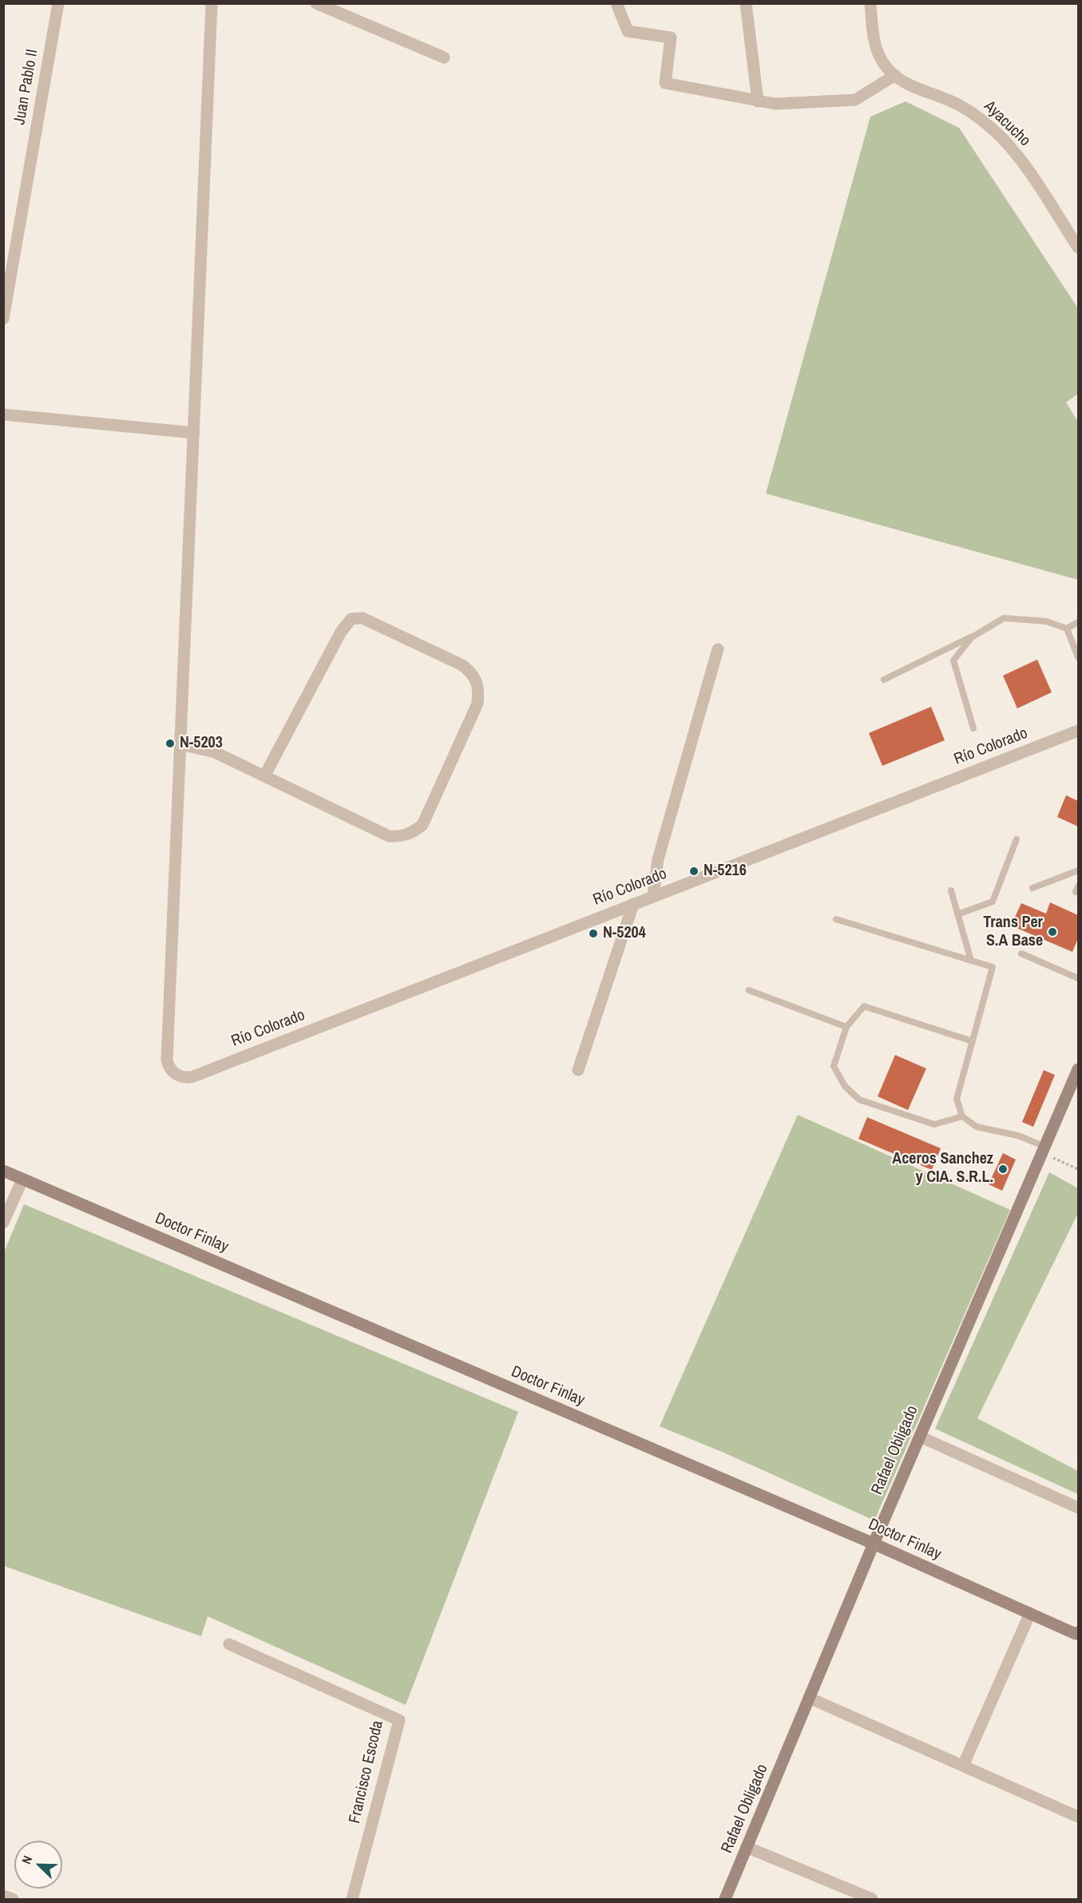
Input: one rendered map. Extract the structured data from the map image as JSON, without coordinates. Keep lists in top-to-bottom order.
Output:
{
  "streets": {
    "street": [
      "Juan Pablo II",
      "Ayacucho",
      "Río Colorado",
      "Doctor Finlay",
      "Rafael Obligado",
      "Francisco Escoda"
    ]
  },
  "crossings": [
    ["Doctor Finlay", "Rafael Obligado"]
  ],
  "places": [
    "N-5203",
    "N-5216",
    "Trans Per S.A Base",
    "N-5204",
    "Aceros Sanchez y CIA. S.R.L."
  ],
  "north": "top left"
}
